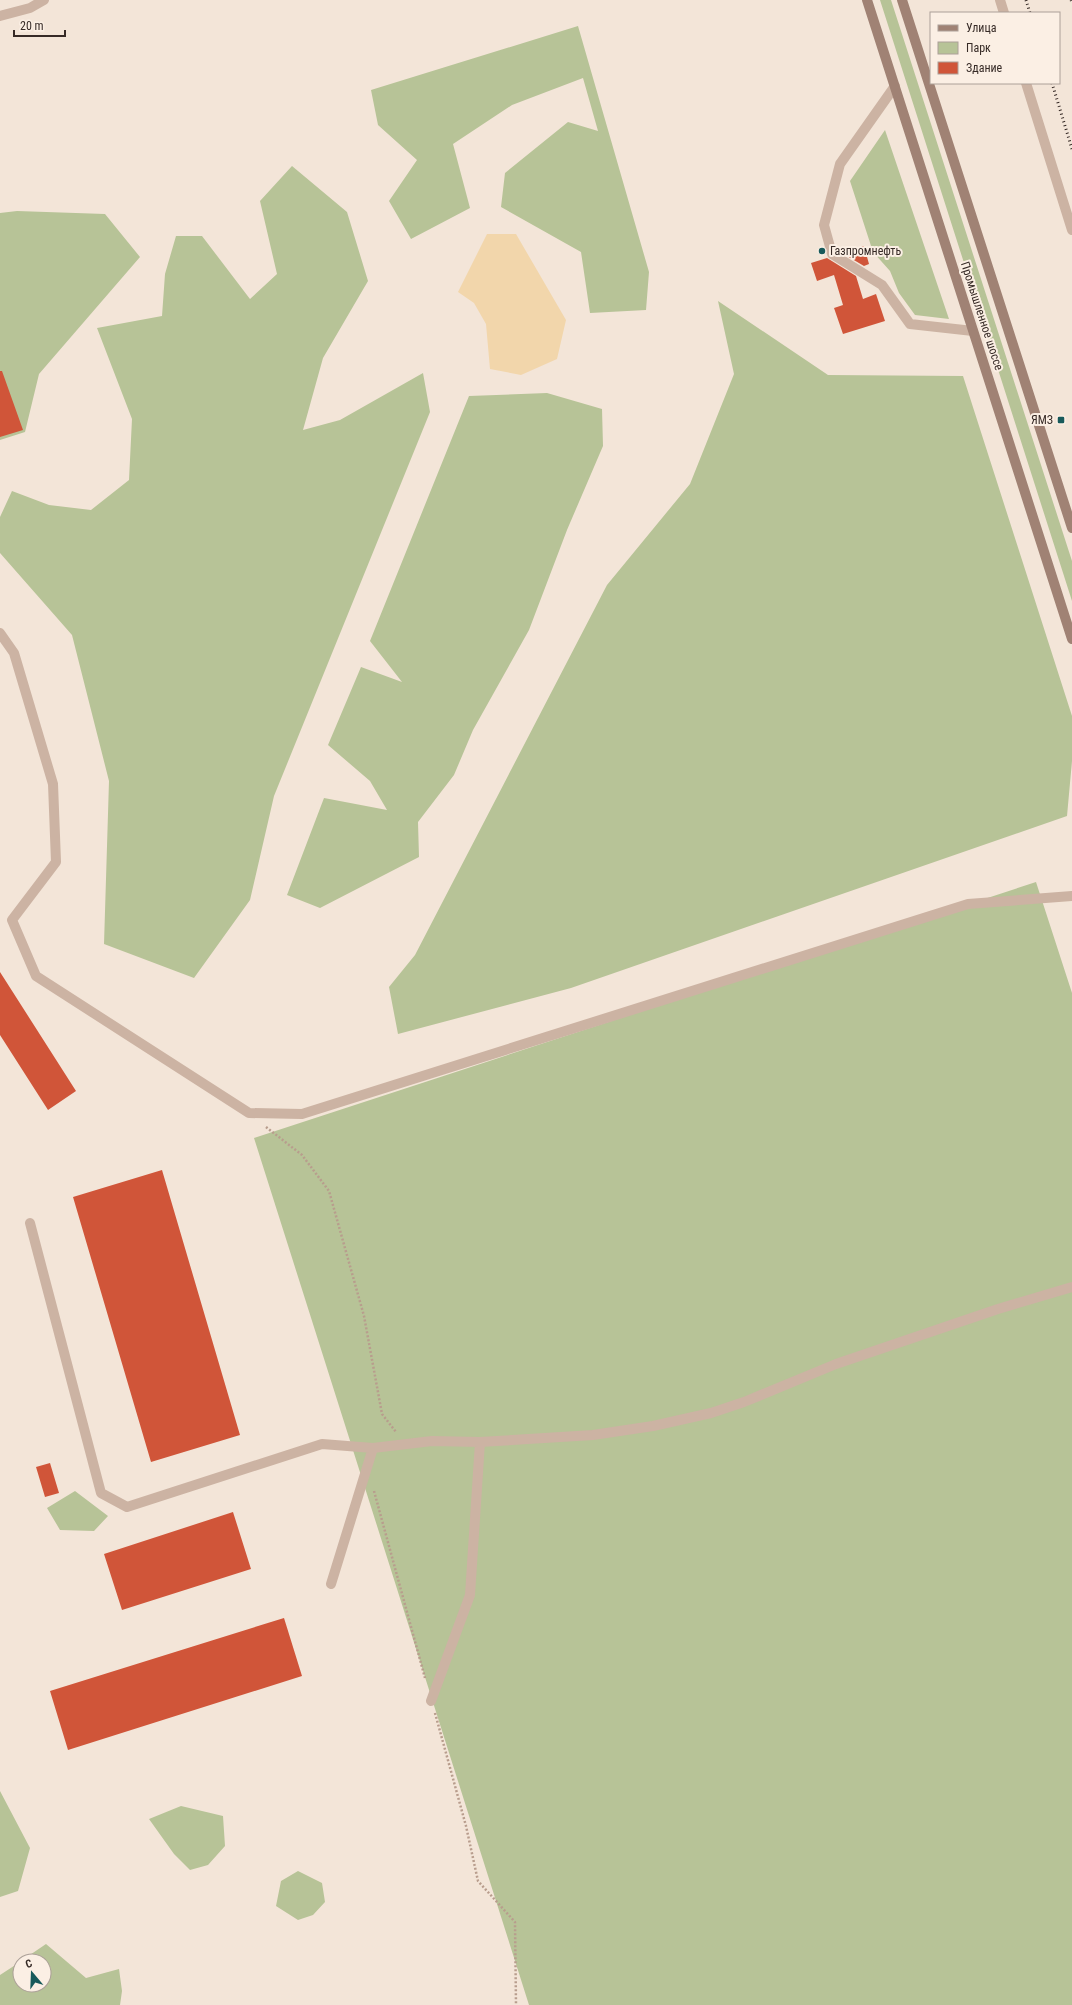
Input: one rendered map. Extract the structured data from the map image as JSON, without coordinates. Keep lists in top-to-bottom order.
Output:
{
  "streets": {
    "main road": ["Промышленное шоссе"]
  },
  "places": {
    "other": ["Газпромнефть"],
    "transit": ["ЯМЗ"]
  },
  "legend": ["Улица", "Парк", "Здание"],
  "scale_bar": "20 m",
  "north": "top"
}
